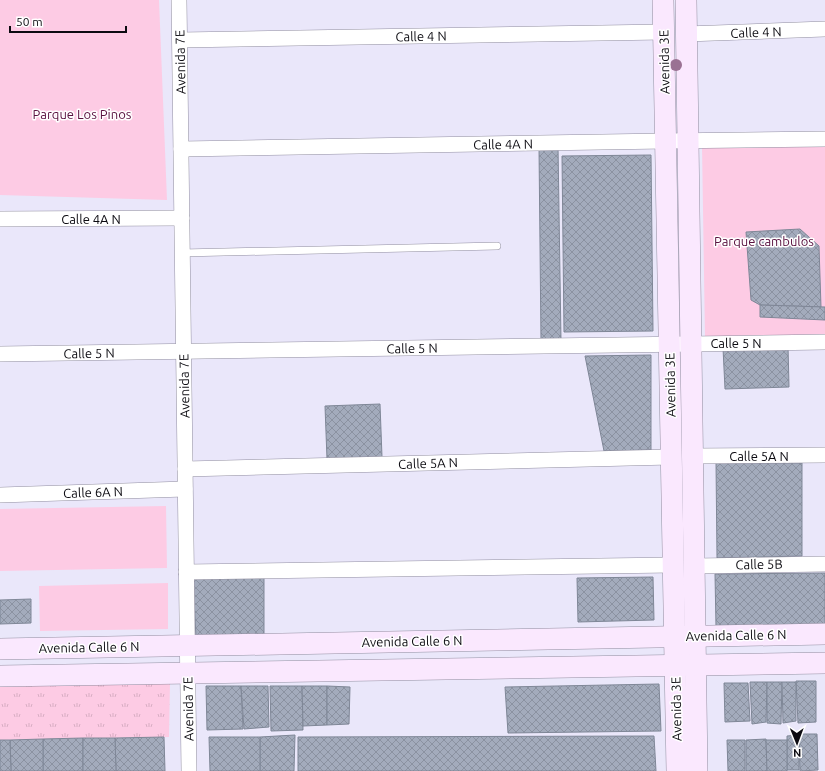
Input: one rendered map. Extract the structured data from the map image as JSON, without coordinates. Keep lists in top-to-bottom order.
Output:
{
  "streets": {
    "street": [
      "Calle 4 N",
      "Avenida 7E",
      "Avenida 3E",
      "Calle 4A N",
      "Calle 5 N",
      "Calle 5A N",
      "Calle 6A N",
      "Calle 5B",
      "Avenida Calle 6 N"
    ]
  },
  "crossings": [
    ["Calle 4 N", "Avenida 7E"],
    ["Calle 4 N", "Avenida 3E"],
    ["Avenida 7E", "Calle 4A N"],
    ["Avenida 7E", "Calle 5 N"],
    ["Avenida 7E", "Calle 5A N"],
    ["Avenida 7E", "Calle 6A N"],
    ["Avenida 7E", "Avenida Calle 6 N"],
    ["Avenida 3E", "Calle 4A N"],
    ["Avenida 3E", "Calle 5 N"],
    ["Avenida 3E", "Calle 5A N"],
    ["Avenida 3E", "Calle 5B"],
    ["Avenida 3E", "Avenida Calle 6 N"]
  ],
  "parks": ["Parque Los Pinos", "Parque cambulos"],
  "scale_bar": "50 m",
  "north": "bottom"
}
